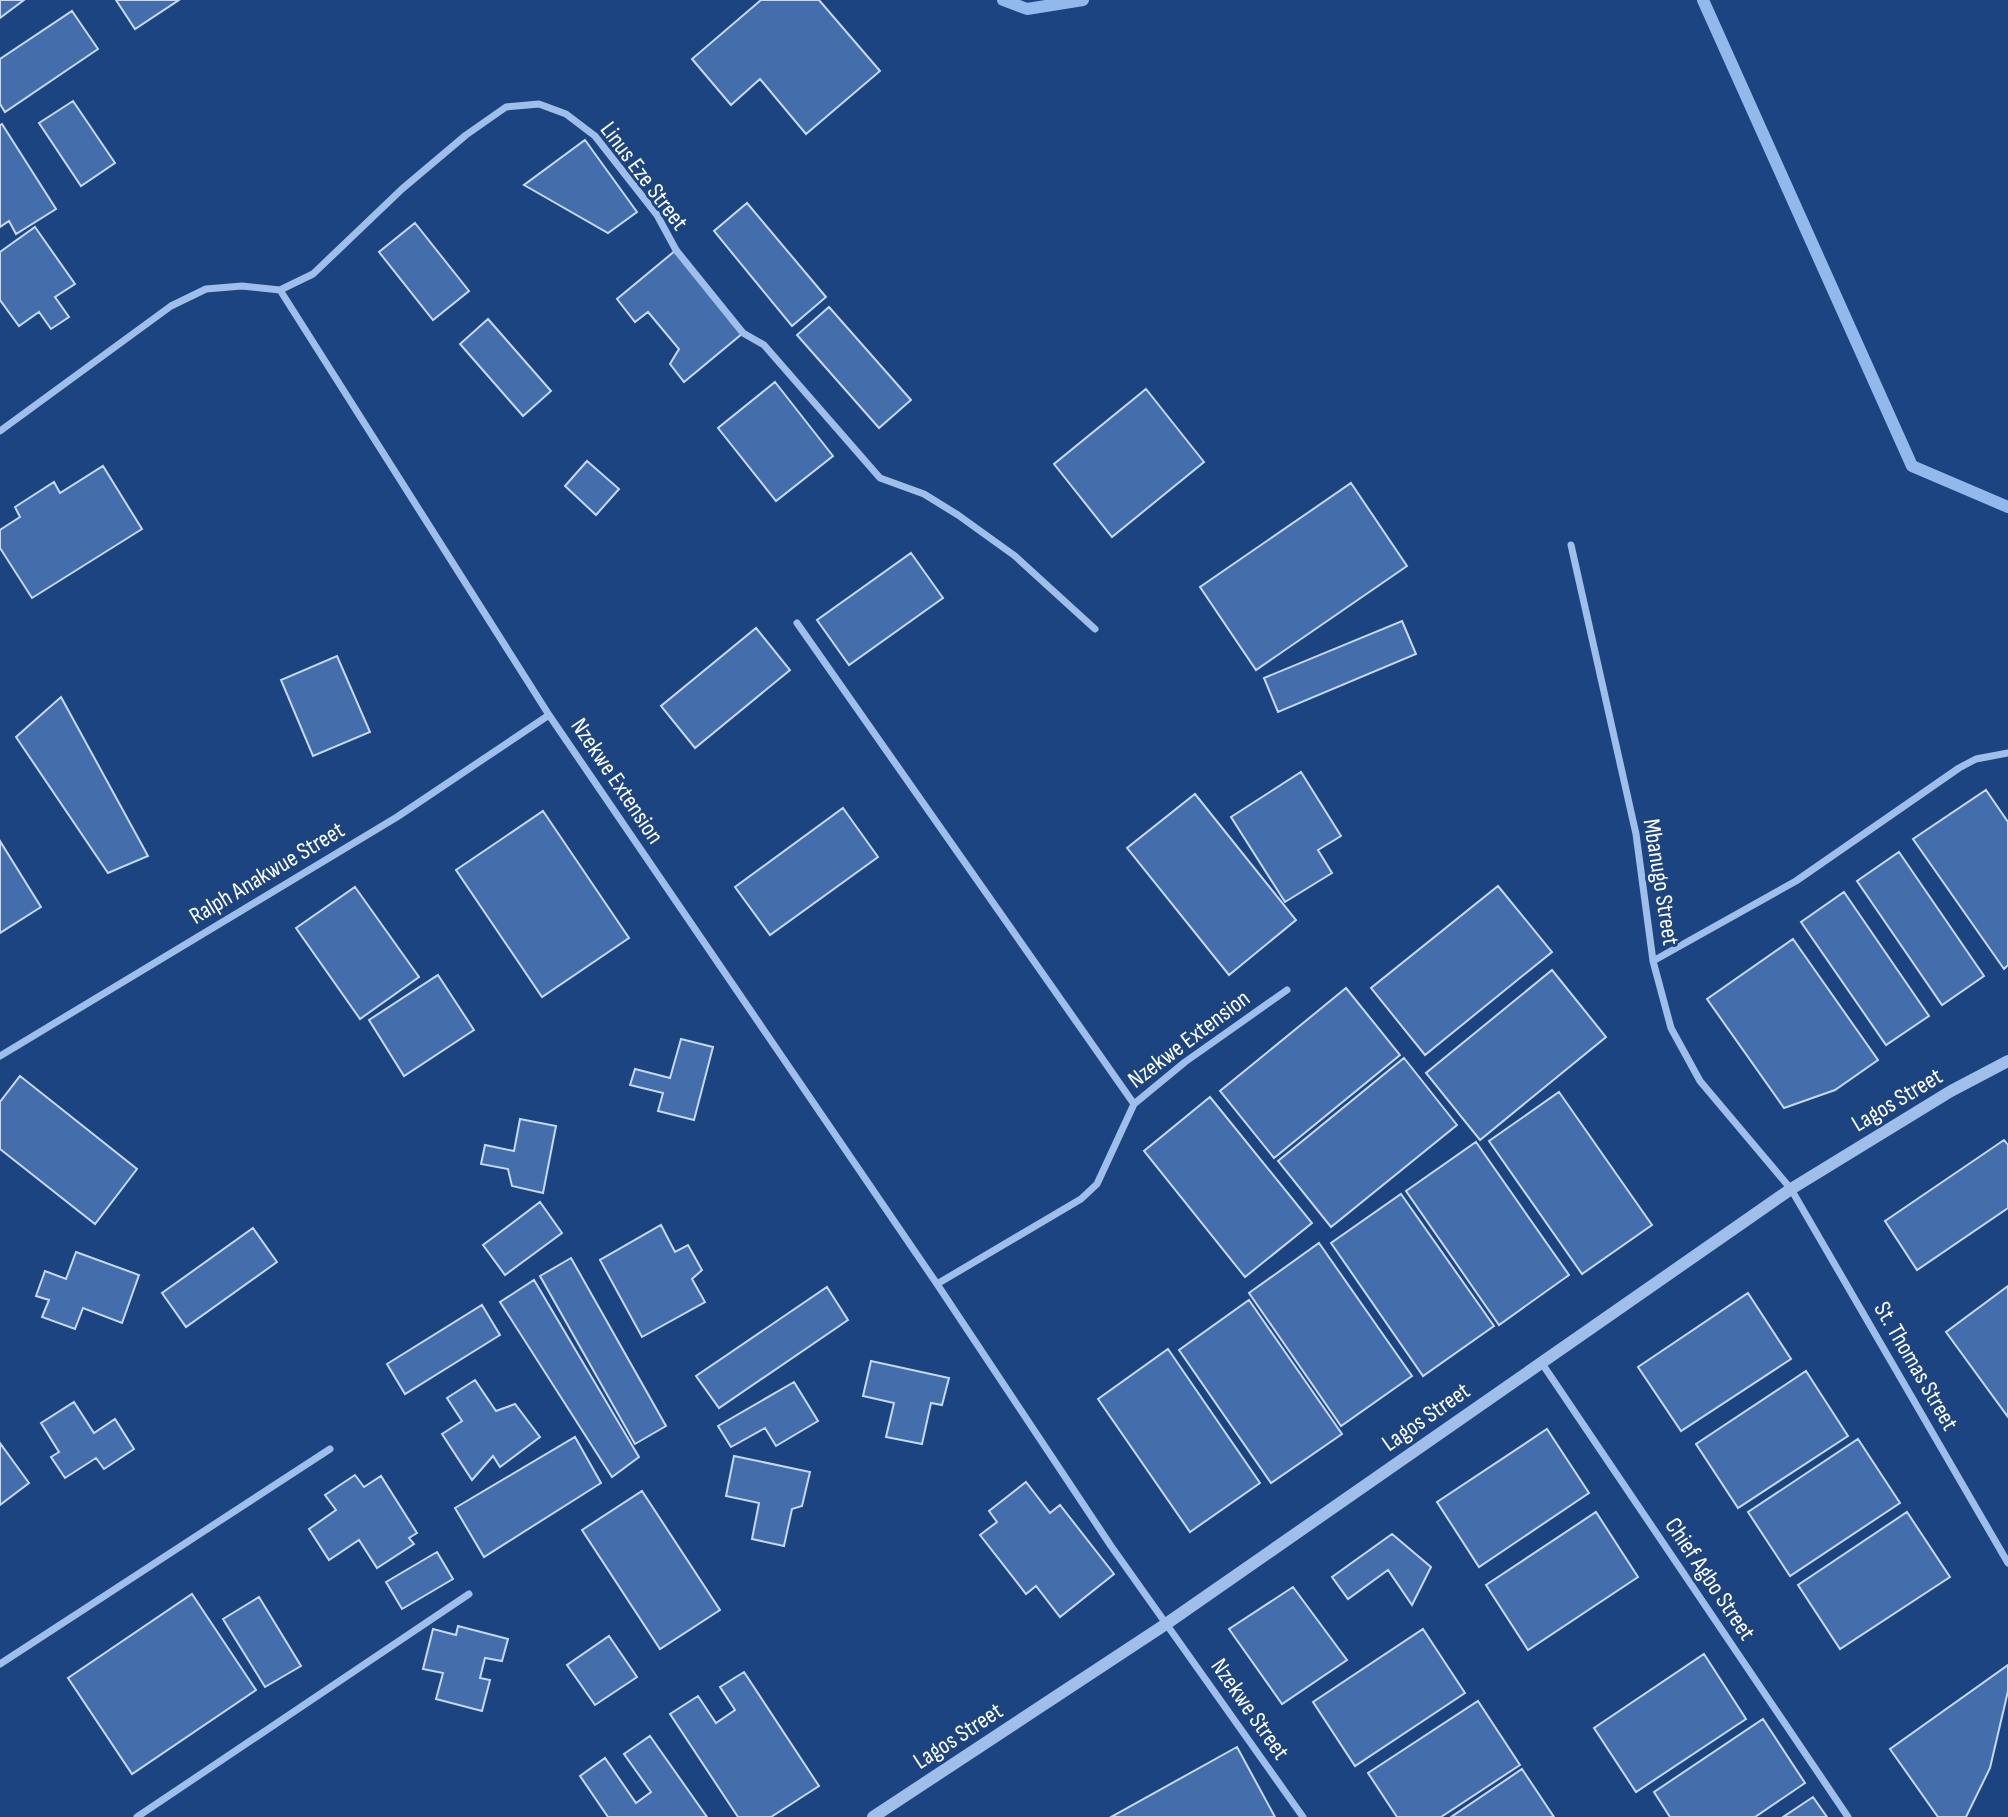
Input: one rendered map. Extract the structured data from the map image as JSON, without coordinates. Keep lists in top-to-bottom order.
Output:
{
  "streets": {
    "street": [
      "Linus Eze Street",
      "Nzekwe Extension",
      "Ralph Anakwue Street",
      "Mbanugo Street",
      "Lagos Street",
      "St. Thomas Street",
      "Chief Agbo Street",
      "Nzekwe Street"
    ]
  },
  "crossings": [
    ["Linus Eze Street", "Nzekwe Extension"],
    ["Nzekwe Extension", "Ralph Anakwue Street"],
    ["Nzekwe Extension", "Lagos Street"],
    ["Nzekwe Extension", "Nzekwe Street"],
    ["Mbanugo Street", "Lagos Street"],
    ["Mbanugo Street", "St. Thomas Street"],
    ["Lagos Street", "St. Thomas Street"],
    ["Lagos Street", "Chief Agbo Street"],
    ["Lagos Street", "Nzekwe Street"]
  ]
}
